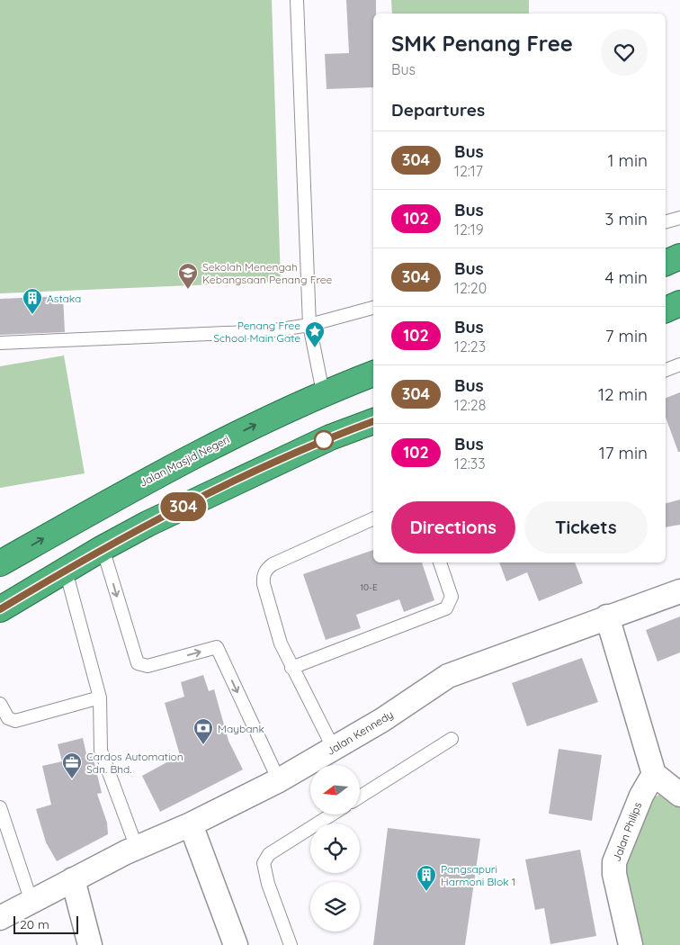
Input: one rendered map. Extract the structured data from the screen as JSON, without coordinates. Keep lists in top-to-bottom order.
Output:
{
  "streets": {
    "highway": ["Jalan Masjid Negeri"],
    "street": ["Jalan Kennedy", "Jalan Philips"]
  },
  "places": {
    "school or university": ["Sekolah Menengah Kebangsaan Penang Free"],
    "building": ["Astaka", "Pangsapuri Harmoni Blok 1"],
    "place": ["Penang Free School Main Gate"],
    "bank": ["Maybank"],
    "office": ["Cardos Automation Sdn. Bhd."]
  },
  "lines": ["bus line 304"],
  "house_numbers": ["10-E"],
  "scale_bar": "20 m",
  "north": "left",
  "page": {
    "on_map": "304",
    "heading": [
      ["SMK Penang Free", "Bus"],
      "Departures"
    ],
    "list": [
      {
        "mark": "304",
        "name": "Bus",
        "note": "12:17",
        "value": "1 min"
      },
      {
        "mark": "102",
        "name": "Bus",
        "note": "12:19",
        "value": "3 min"
      },
      {
        "mark": "304",
        "name": "Bus",
        "note": "12:20",
        "value": "4 min"
      },
      {
        "mark": "102",
        "name": "Bus",
        "note": "12:23",
        "value": "7 min"
      },
      {
        "mark": "304",
        "name": "Bus",
        "note": "12:28",
        "value": "12 min"
      },
      {
        "mark": "102",
        "name": "Bus",
        "note": "12:33",
        "value": "17 min"
      }
    ],
    "buttons": ["Directions", "Tickets"],
    "scale": "20 m"
  }
}
